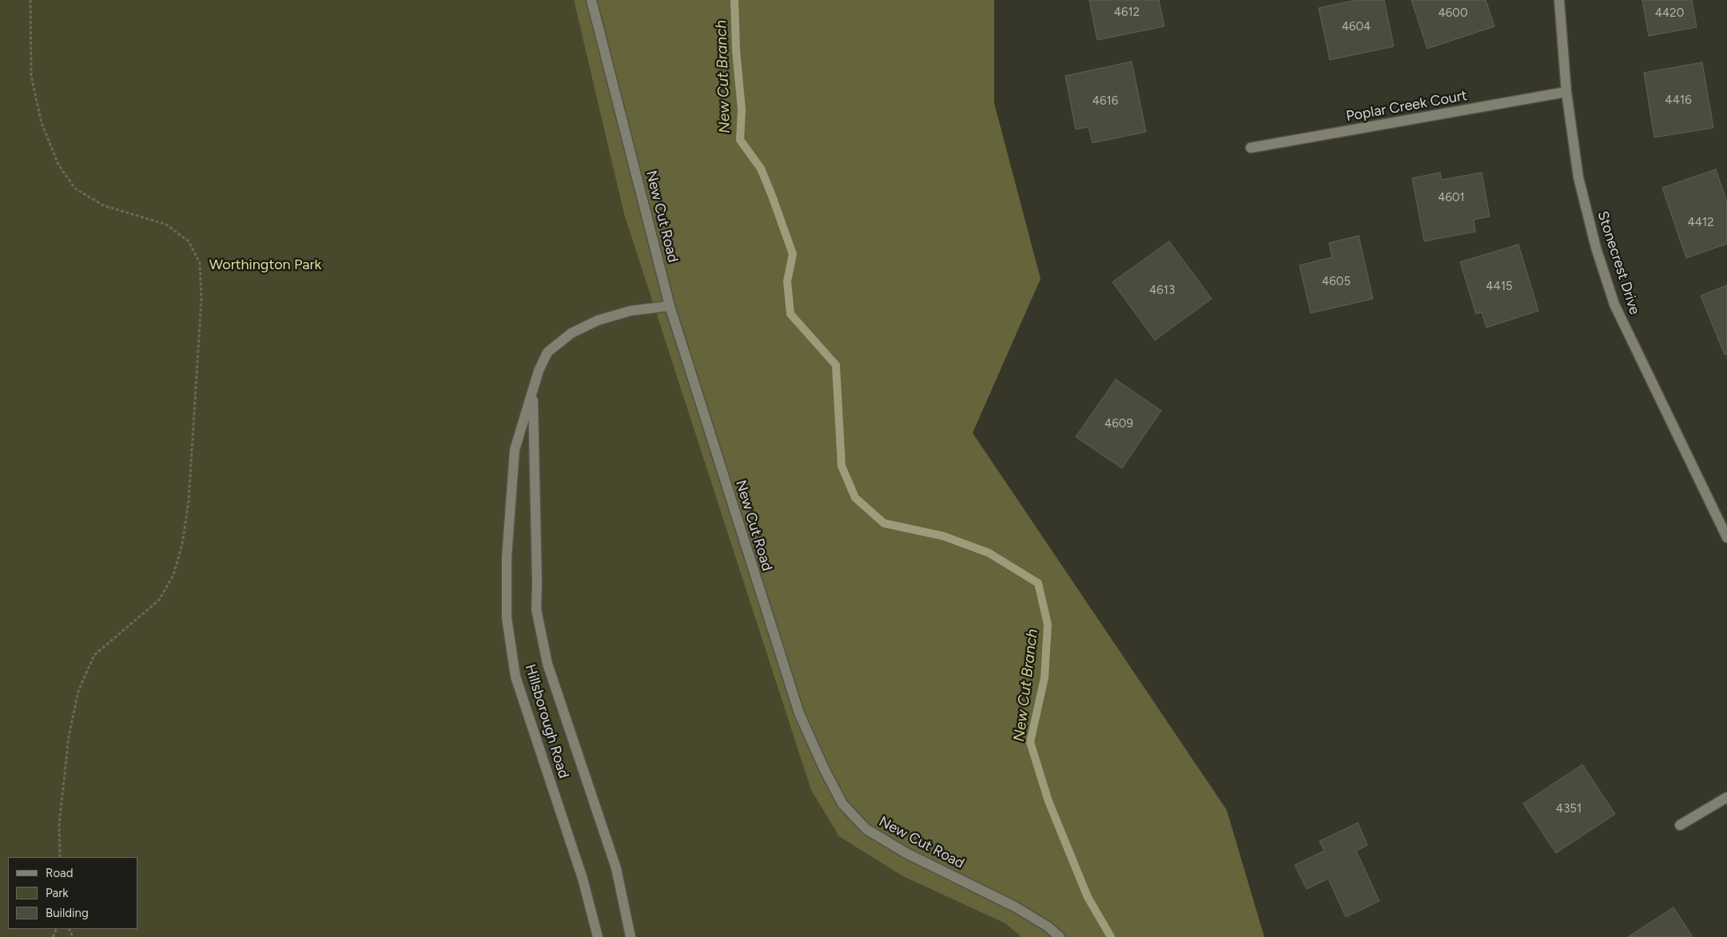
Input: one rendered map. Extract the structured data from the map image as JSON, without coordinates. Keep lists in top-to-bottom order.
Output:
{
  "streets": {
    "street": [
      "Poplar Creek Court",
      "New Cut Road",
      "Stonecrest Drive",
      "Hillsborough Road"
    ]
  },
  "crossings": [
    ["Poplar Creek Court", "Stonecrest Drive"],
    ["New Cut Road", "Hillsborough Road"]
  ],
  "water": ["New Cut Branch"],
  "parks": ["Worthington Park"],
  "house_numbers": [
    "4612",
    "4600",
    "4420",
    "4604",
    "4416",
    "4616",
    "4601",
    "4412",
    "4605",
    "4415",
    "4613",
    "4609",
    "4351"
  ],
  "legend": ["Road", "Park", "Building"]
}
